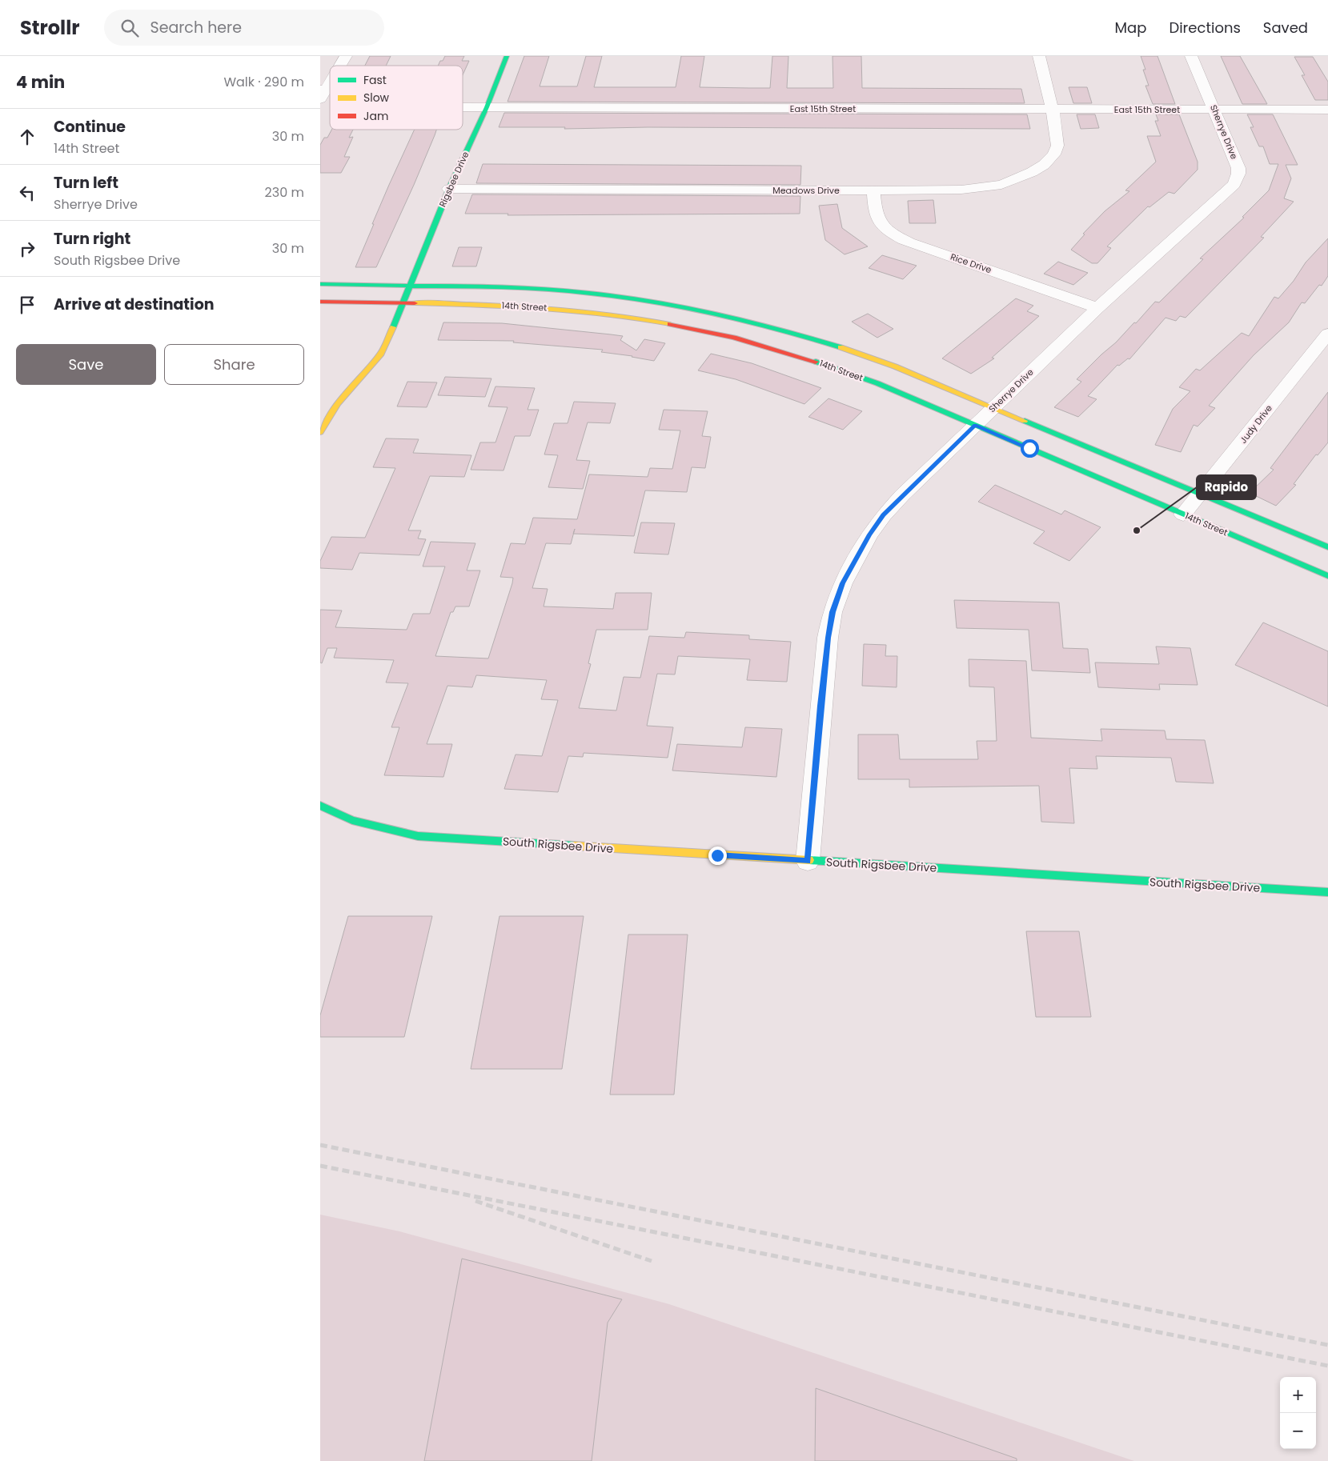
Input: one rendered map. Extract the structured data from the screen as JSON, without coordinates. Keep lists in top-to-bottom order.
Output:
{
  "streets": {
    "main road": ["Rigsbee Drive", "14th Street", "South Rigsbee Drive"],
    "street": [
      "East 15th Street",
      "Sherrye Drive",
      "Meadows Drive",
      "Rice Drive",
      "Judy Drive"
    ]
  },
  "crossings": [
    ["East 15th Street", "Sherrye Drive"],
    ["East 15th Street", "Rigsbee Drive"],
    ["East 15th Street", "Meadows Drive"],
    ["Sherrye Drive", "Rice Drive"],
    ["Sherrye Drive", "14th Street"],
    ["Sherrye Drive", "South Rigsbee Drive"],
    ["Rigsbee Drive", "Meadows Drive"],
    ["Rigsbee Drive", "14th Street"],
    ["Meadows Drive", "Rice Drive"],
    ["14th Street", "Judy Drive"]
  ],
  "places": ["Rapido"],
  "legend": ["Fast", "Slow", "Jam"],
  "page": {
    "header": "Strollr",
    "search": "Search here",
    "nav": ["Map", "Directions", "Saved"],
    "heading": ["4 min", "Walk · 290 m"],
    "list": [
      ["Continue", "14th Street", "30 m"],
      ["Turn left", "Sherrye Drive", "230 m"],
      ["Turn right", "South Rigsbee Drive", "30 m"],
      "Arrive at destination"
    ],
    "buttons": ["Save", "Share"],
    "map_buttons": ["+", "−"]
  }
}
